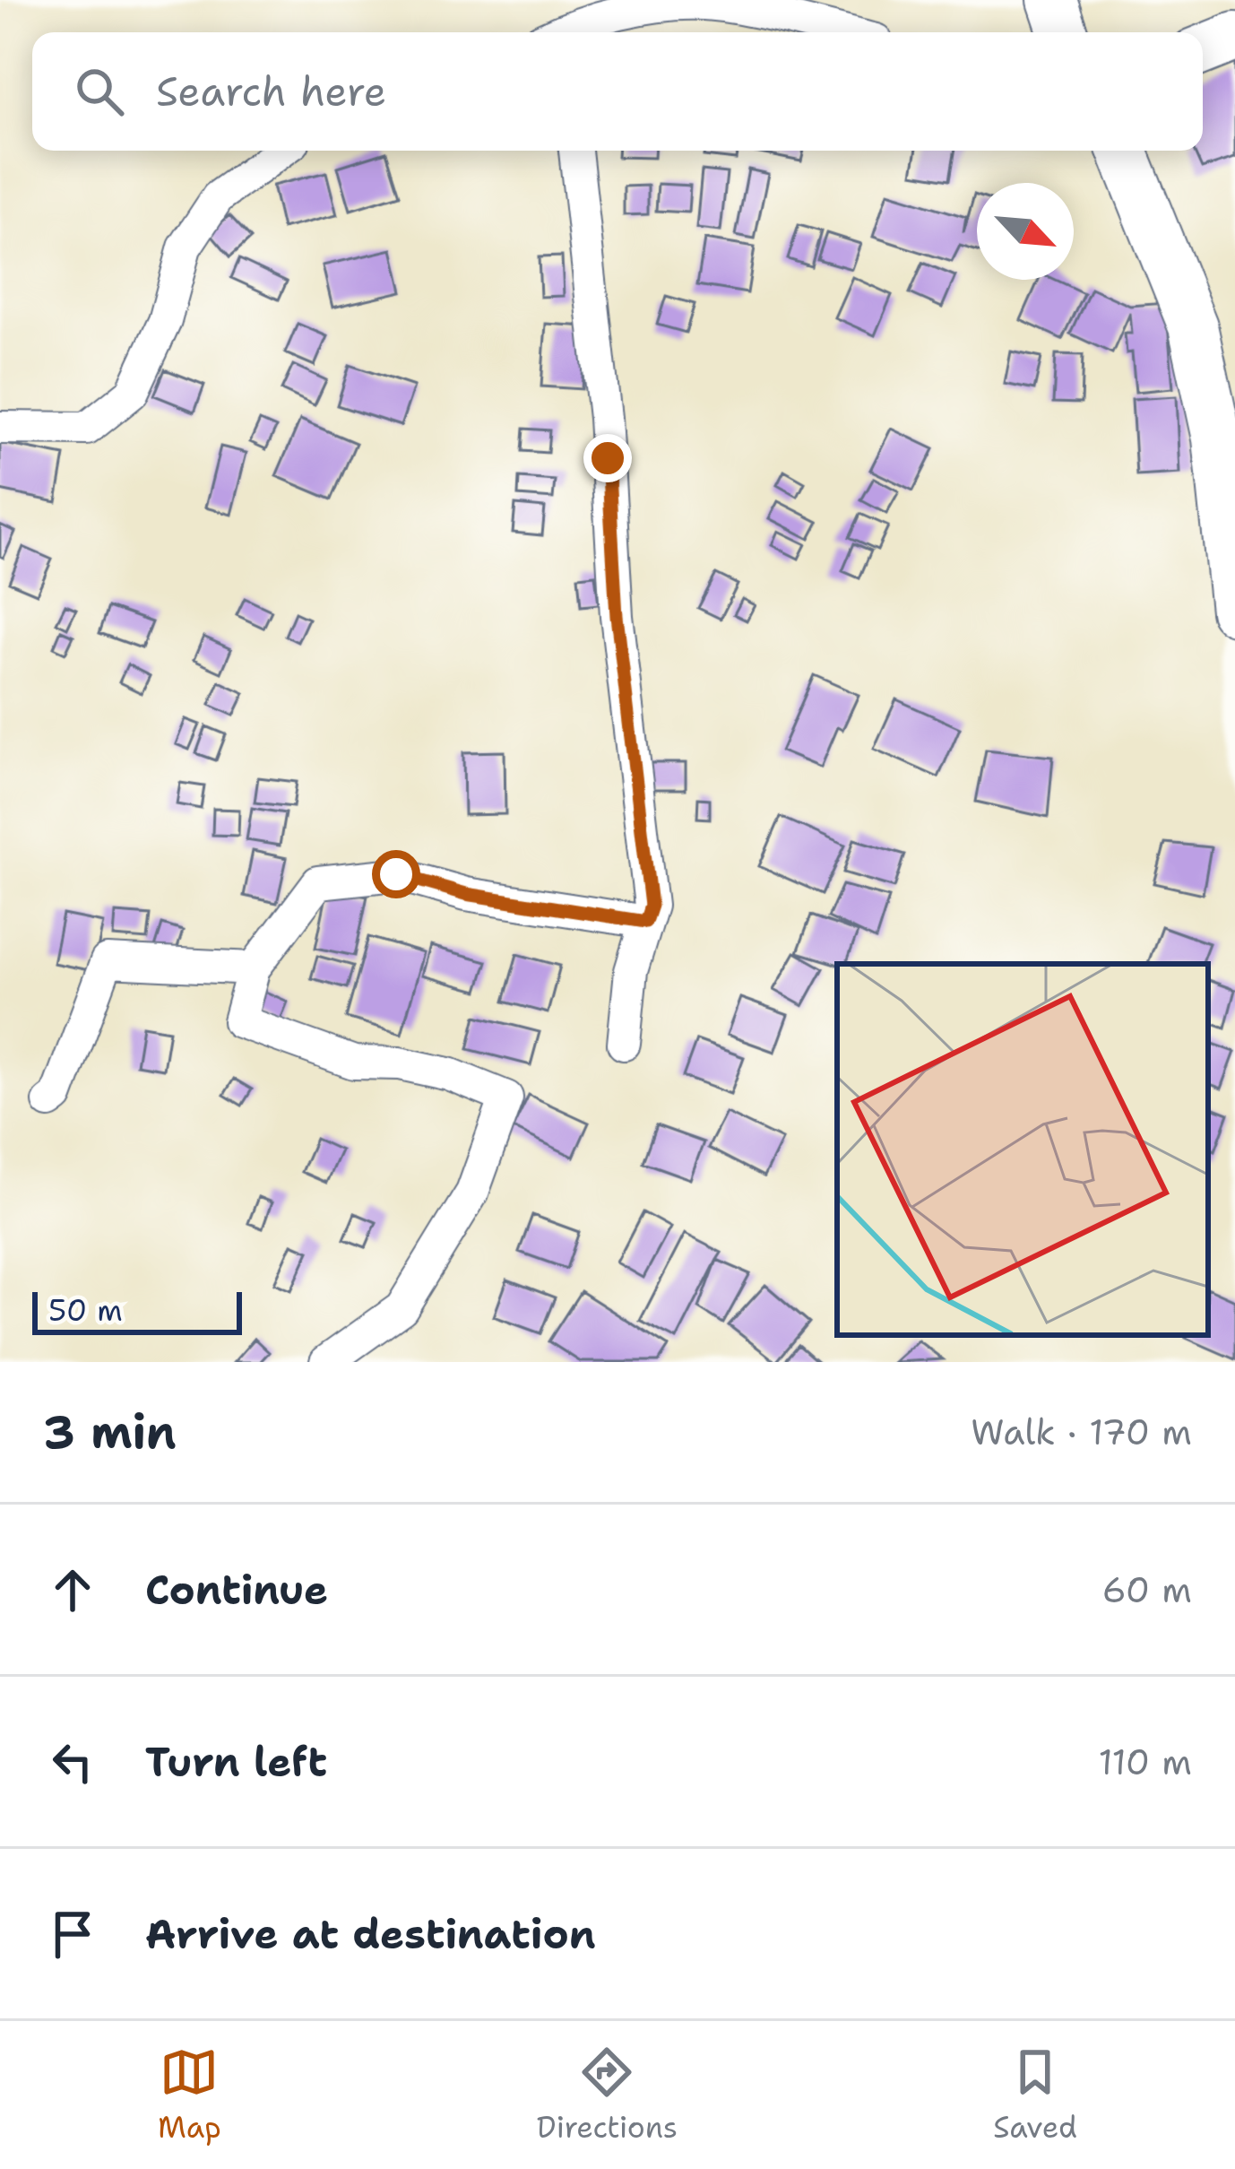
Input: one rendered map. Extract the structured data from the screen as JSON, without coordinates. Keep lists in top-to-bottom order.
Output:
{
  "scale_bar": "50 m",
  "north": "bottom right",
  "page": {
    "search": "Search here",
    "scale": "50 m",
    "heading": ["3 min", "Walk · 170 m"],
    "list": [
      ["Continue", "60 m"],
      ["Turn left", "110 m"],
      "Arrive at destination"
    ],
    "nav": ["Map", "Directions", "Saved"]
  }
}
